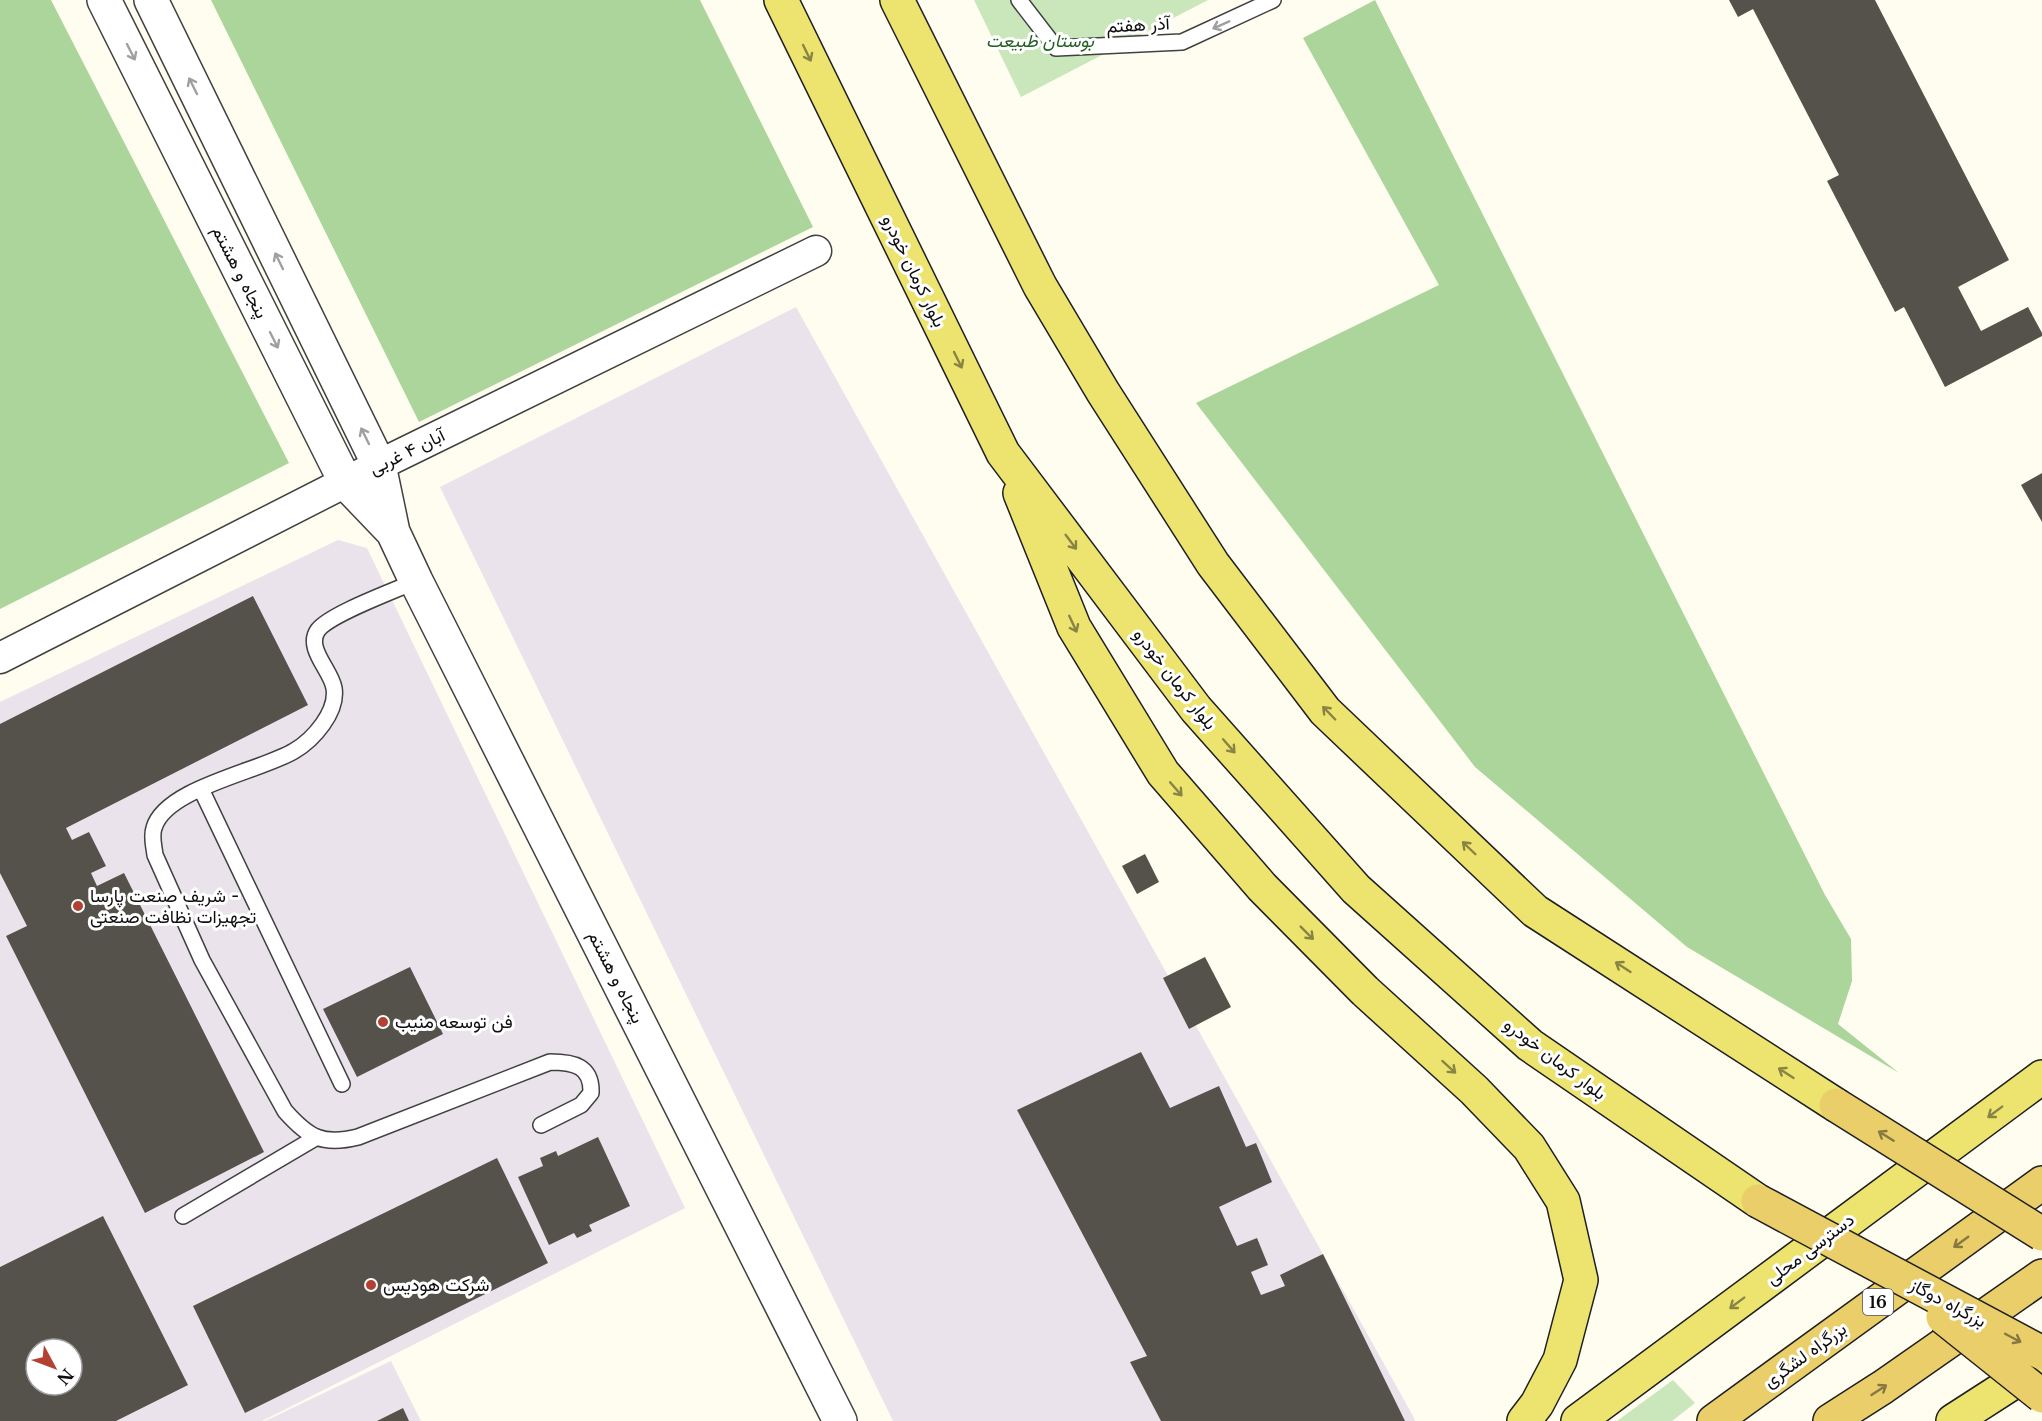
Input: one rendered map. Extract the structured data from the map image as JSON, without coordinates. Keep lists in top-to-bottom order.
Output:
{
  "streets": {
    "highway": ["16", "بزرگراه دوگاز", "بزرگراه لشگری"],
    "main road": ["بلوار کرمان خودرو", "دسترسی محلی"],
    "street": ["پنجاه و هشتم", "آبان ۴ غربی"],
    "lane": ["آذر هفتم"]
  },
  "crossings": [
    ["بلوار کرمان خودرو", "بزرگراه دوگاز"],
    ["پنجاه و هشتم", "آبان ۴ غربی"]
  ],
  "one_way": ["آذر هفتم", "دسترسی محلی"],
  "parks": ["بوستان طبیعت"],
  "places": ["شریف صنعت پارسا - تجهیزات نظافت صنعتی", "فن توسعه منیب", "شرکت هودیس"],
  "north": "bottom right"
}
